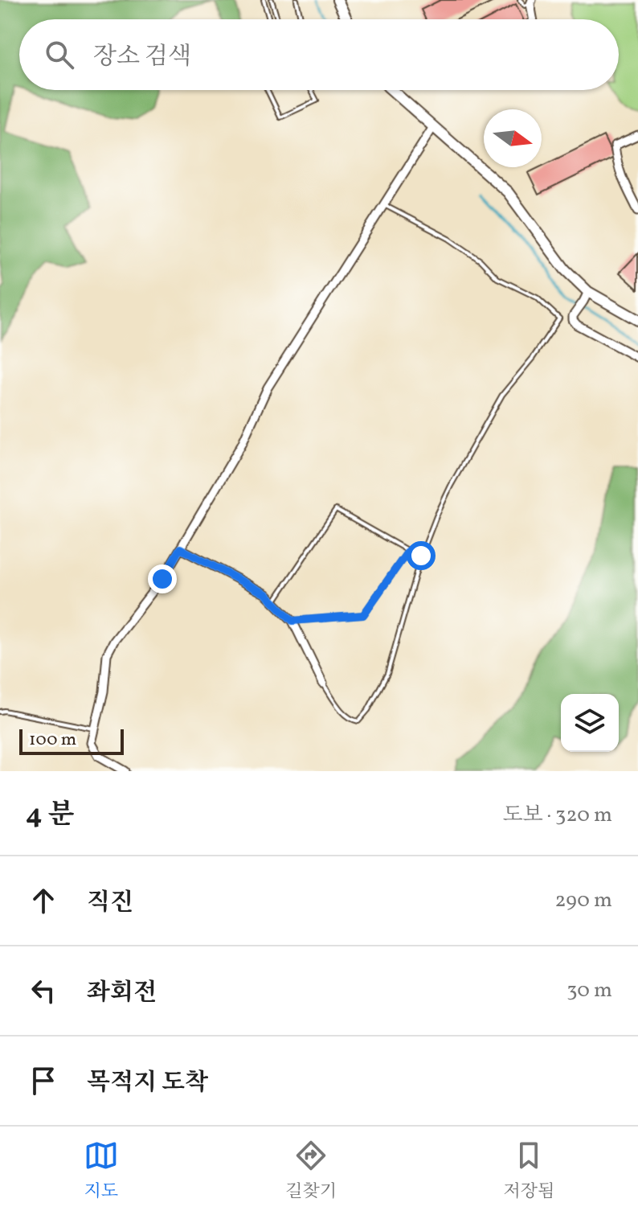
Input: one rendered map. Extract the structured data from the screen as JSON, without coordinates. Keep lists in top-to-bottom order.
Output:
{
  "scale_bar": "100 m",
  "north": "right",
  "page": {
    "search": "장소 검색",
    "scale": "100 m",
    "heading": ["4 분", "도보 · 320 m"],
    "list": [
      ["직진", "290 m"],
      ["좌회전", "30 m"],
      "목적지 도착"
    ],
    "nav": ["지도", "길찾기", "저장됨"]
  }
}
